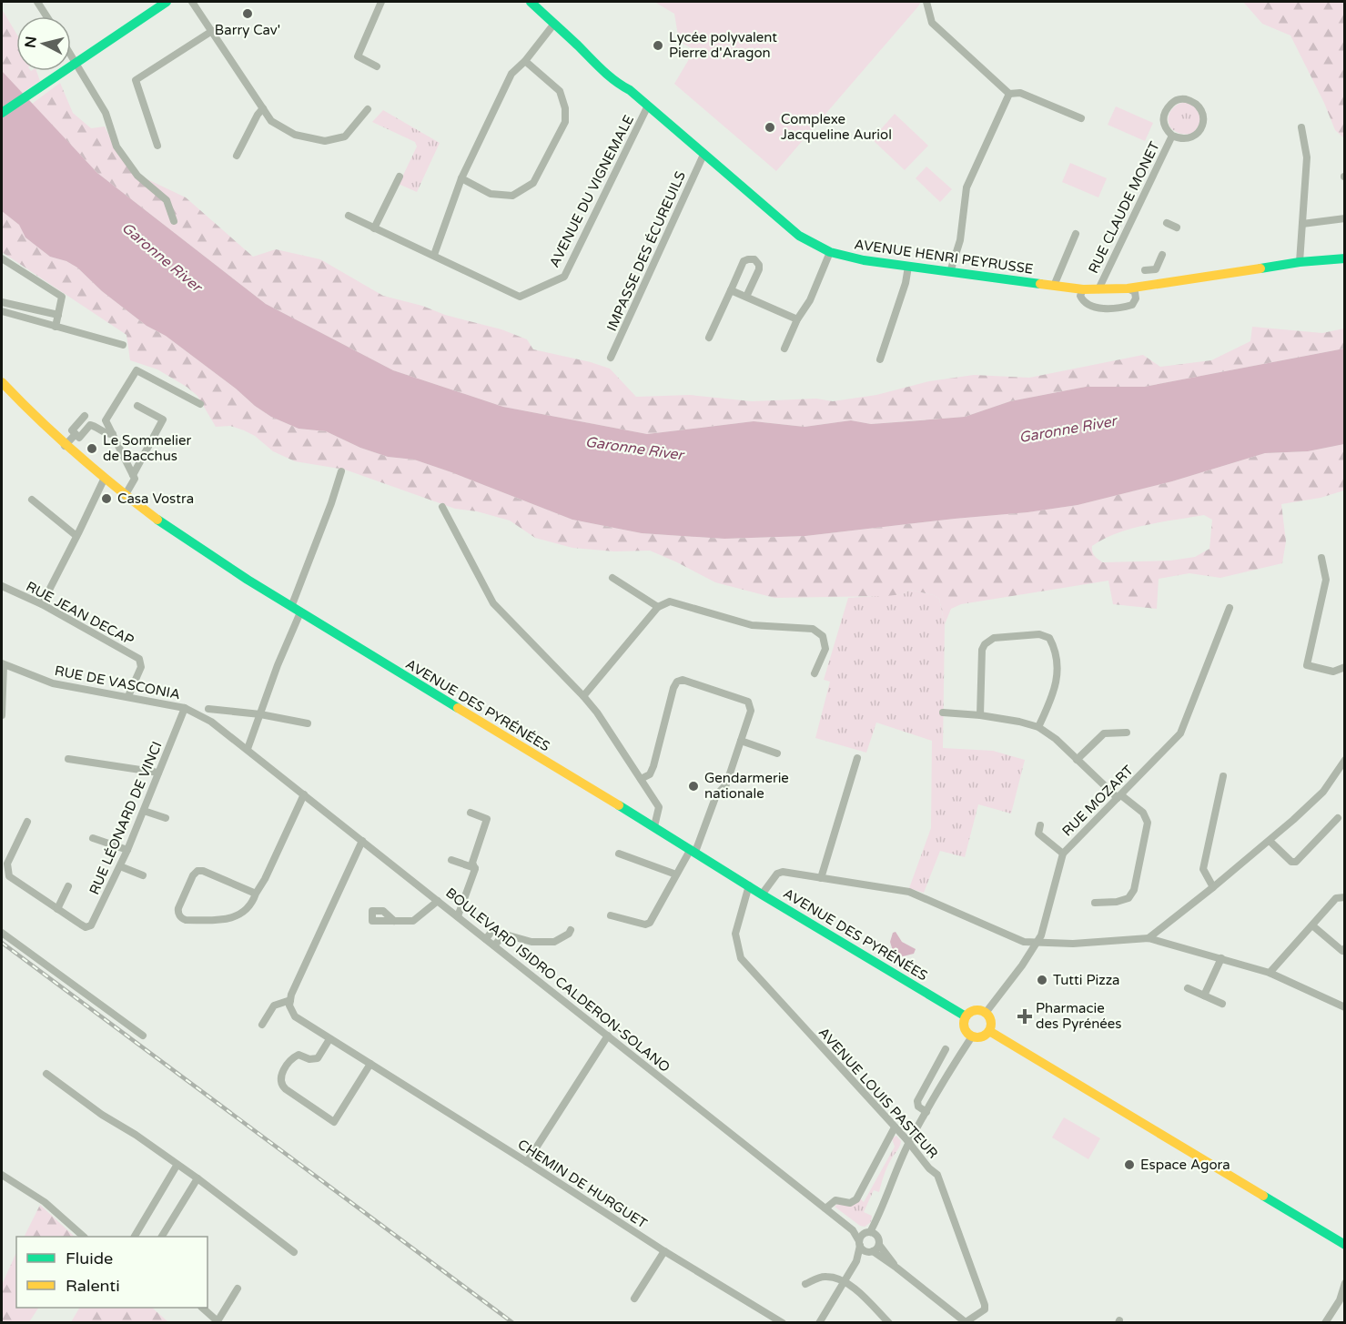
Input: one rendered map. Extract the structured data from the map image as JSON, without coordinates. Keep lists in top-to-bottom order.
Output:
{
  "streets": {
    "main road": ["AVENUE HENRI PEYRUSSE", "AVENUE DES PYRÉNÉES"],
    "street": [
      "AVENUE DU VIGNEMALE",
      "RUE CLAUDE MONET",
      "IMPASSE DES ÉCUREUILS",
      "RUE JEAN DECAP",
      "RUE DE VASCONIA",
      "RUE MOZART",
      "RUE LÉONARD DE VINCI",
      "BOULEVARD ISIDRO CALDERON-SOLANO",
      "AVENUE LOUIS PASTEUR",
      "CHEMIN DE HURGUET"
    ]
  },
  "crossings": [
    ["AVENUE DU VIGNEMALE", "AVENUE HENRI PEYRUSSE"],
    ["RUE CLAUDE MONET", "AVENUE HENRI PEYRUSSE"],
    ["IMPASSE DES ÉCUREUILS", "AVENUE HENRI PEYRUSSE"],
    ["RUE JEAN DECAP", "RUE DE VASCONIA"],
    ["RUE DE VASCONIA", "RUE LÉONARD DE VINCI"],
    ["RUE DE VASCONIA", "BOULEVARD ISIDRO CALDERON-SOLANO"],
    ["AVENUE DES PYRÉNÉES", "RUE MOZART"],
    ["AVENUE DES PYRÉNÉES", "AVENUE LOUIS PASTEUR"]
  ],
  "water": ["Garonne River"],
  "places": {
    "other": [
      "Barry Cav'",
      "Lycée polyvalent Pierre d'Aragon",
      "Complexe Jacqueline Auriol",
      "Le Sommelier de Bacchus",
      "Casa Vostra",
      "Gendarmerie nationale",
      "Tutti Pizza",
      "Espace Agora"
    ],
    "health": ["Pharmacie des Pyrénées"]
  },
  "legend": ["Fluide", "Ralenti"],
  "north": "left"
}
